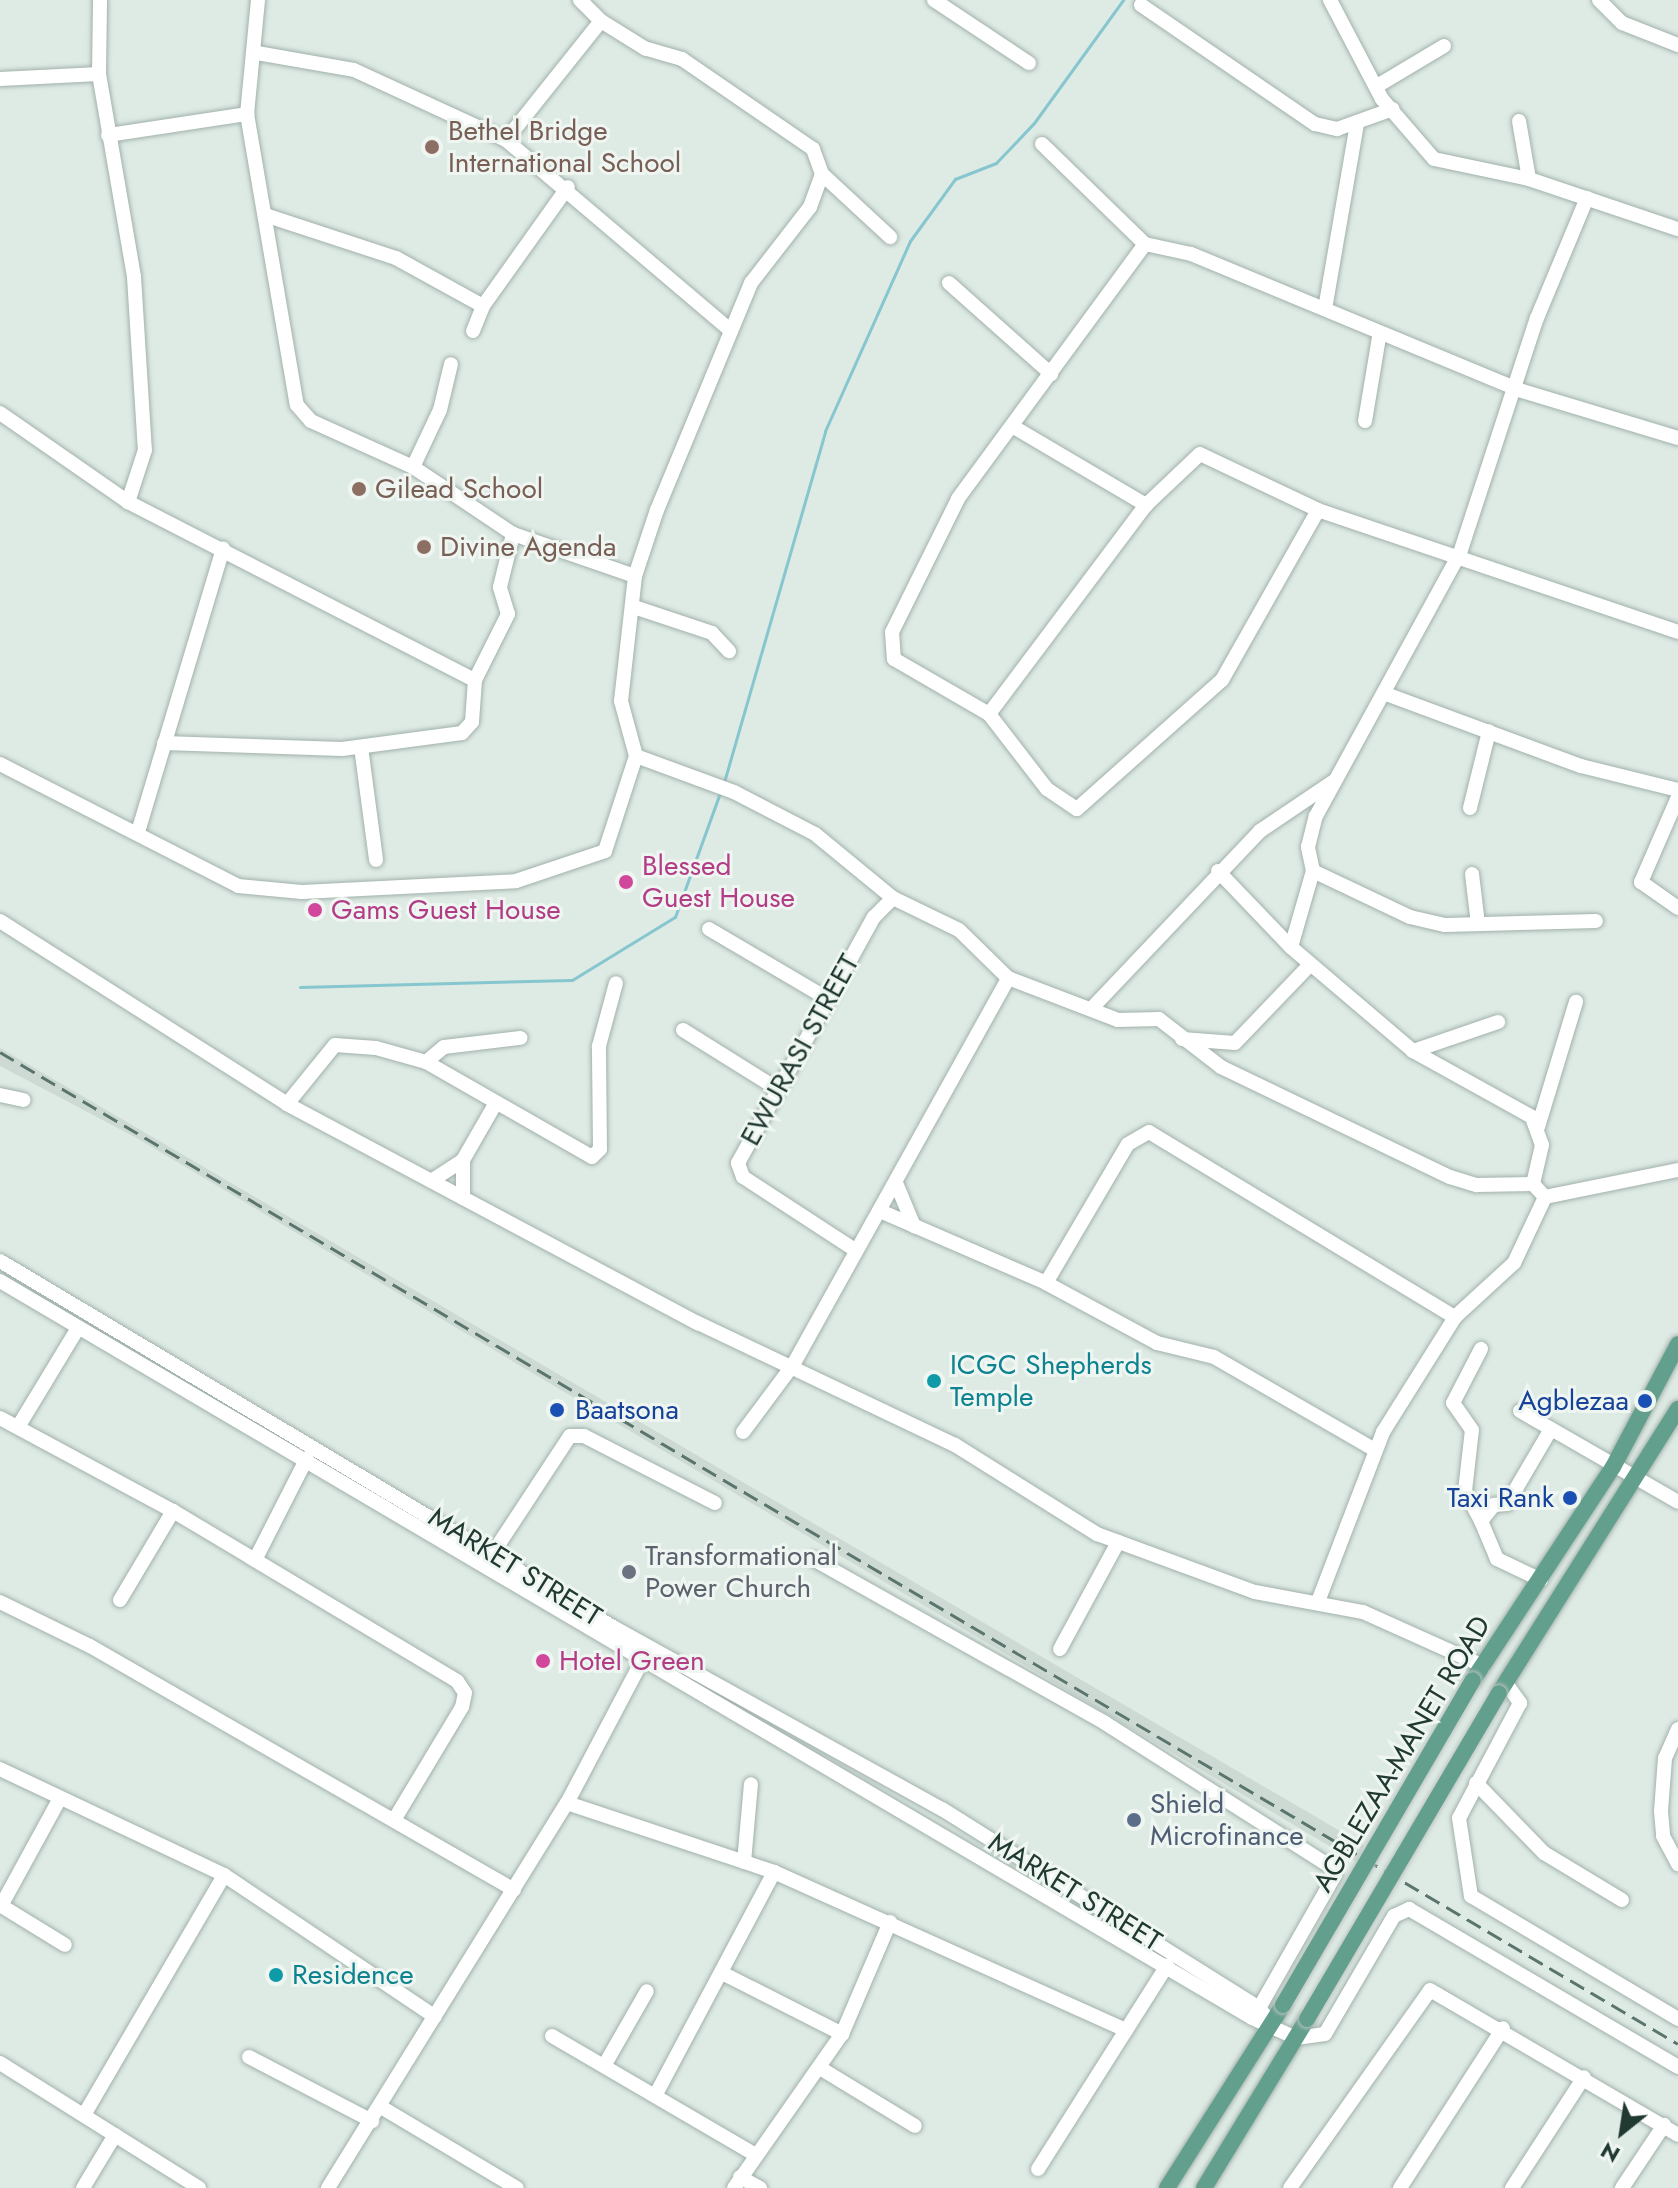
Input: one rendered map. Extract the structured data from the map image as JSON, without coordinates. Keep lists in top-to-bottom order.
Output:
{
  "streets": {
    "main road": ["AGBLEZAA-MANET ROAD"],
    "street": ["EWURASI STREET", "MARKET STREET"]
  },
  "crossings": [
    ["MARKET STREET", "AGBLEZAA-MANET ROAD"]
  ],
  "places": [
    "Bethel Bridge International School",
    "Gilead School",
    "Divine Agenda",
    "Blessed Guest House",
    "Gams Guest House",
    "ICGC Shepherds Temple",
    "Agblezaa",
    "Baatsona",
    "Taxi Rank",
    "Transformational Power Church",
    "Hotel Green",
    "Shield Microfinance",
    "Residence"
  ],
  "north": "bottom left"
}
